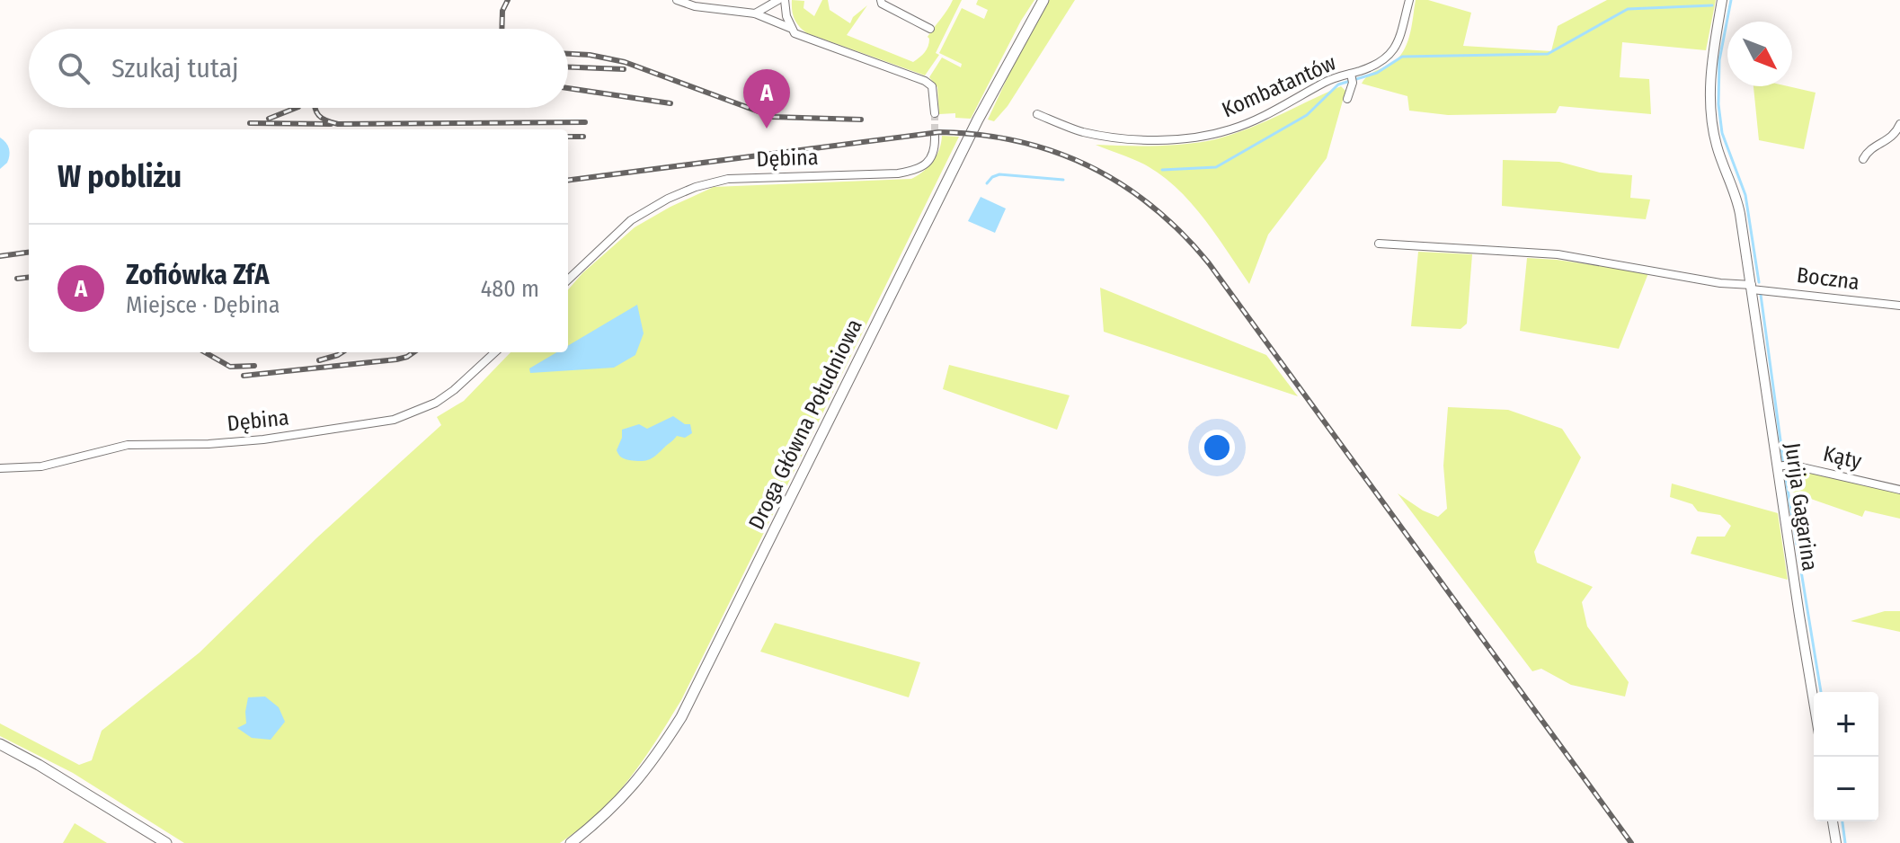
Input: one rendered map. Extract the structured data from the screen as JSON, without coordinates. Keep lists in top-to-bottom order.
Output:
{
  "streets": {
    "main road": ["Droga Główna Południowa"],
    "street": [
      "Kombatantów",
      "Dębina",
      "Boczna",
      "Kąty",
      "Jurija Gagarina"
    ]
  },
  "crossings": [
    ["Boczna", "Jurija Gagarina"],
    ["Kąty", "Jurija Gagarina"]
  ],
  "north": "bottom right",
  "page": {
    "search": "Szukaj tutaj",
    "pins": "A",
    "heading": "W pobliżu",
    "list": [
      {
        "mark": "A",
        "name": "Zofiówka ZfA",
        "note": "Miejsce · Dębina",
        "value": "480 m"
      }
    ],
    "map_buttons": ["+", "−"]
  }
}
